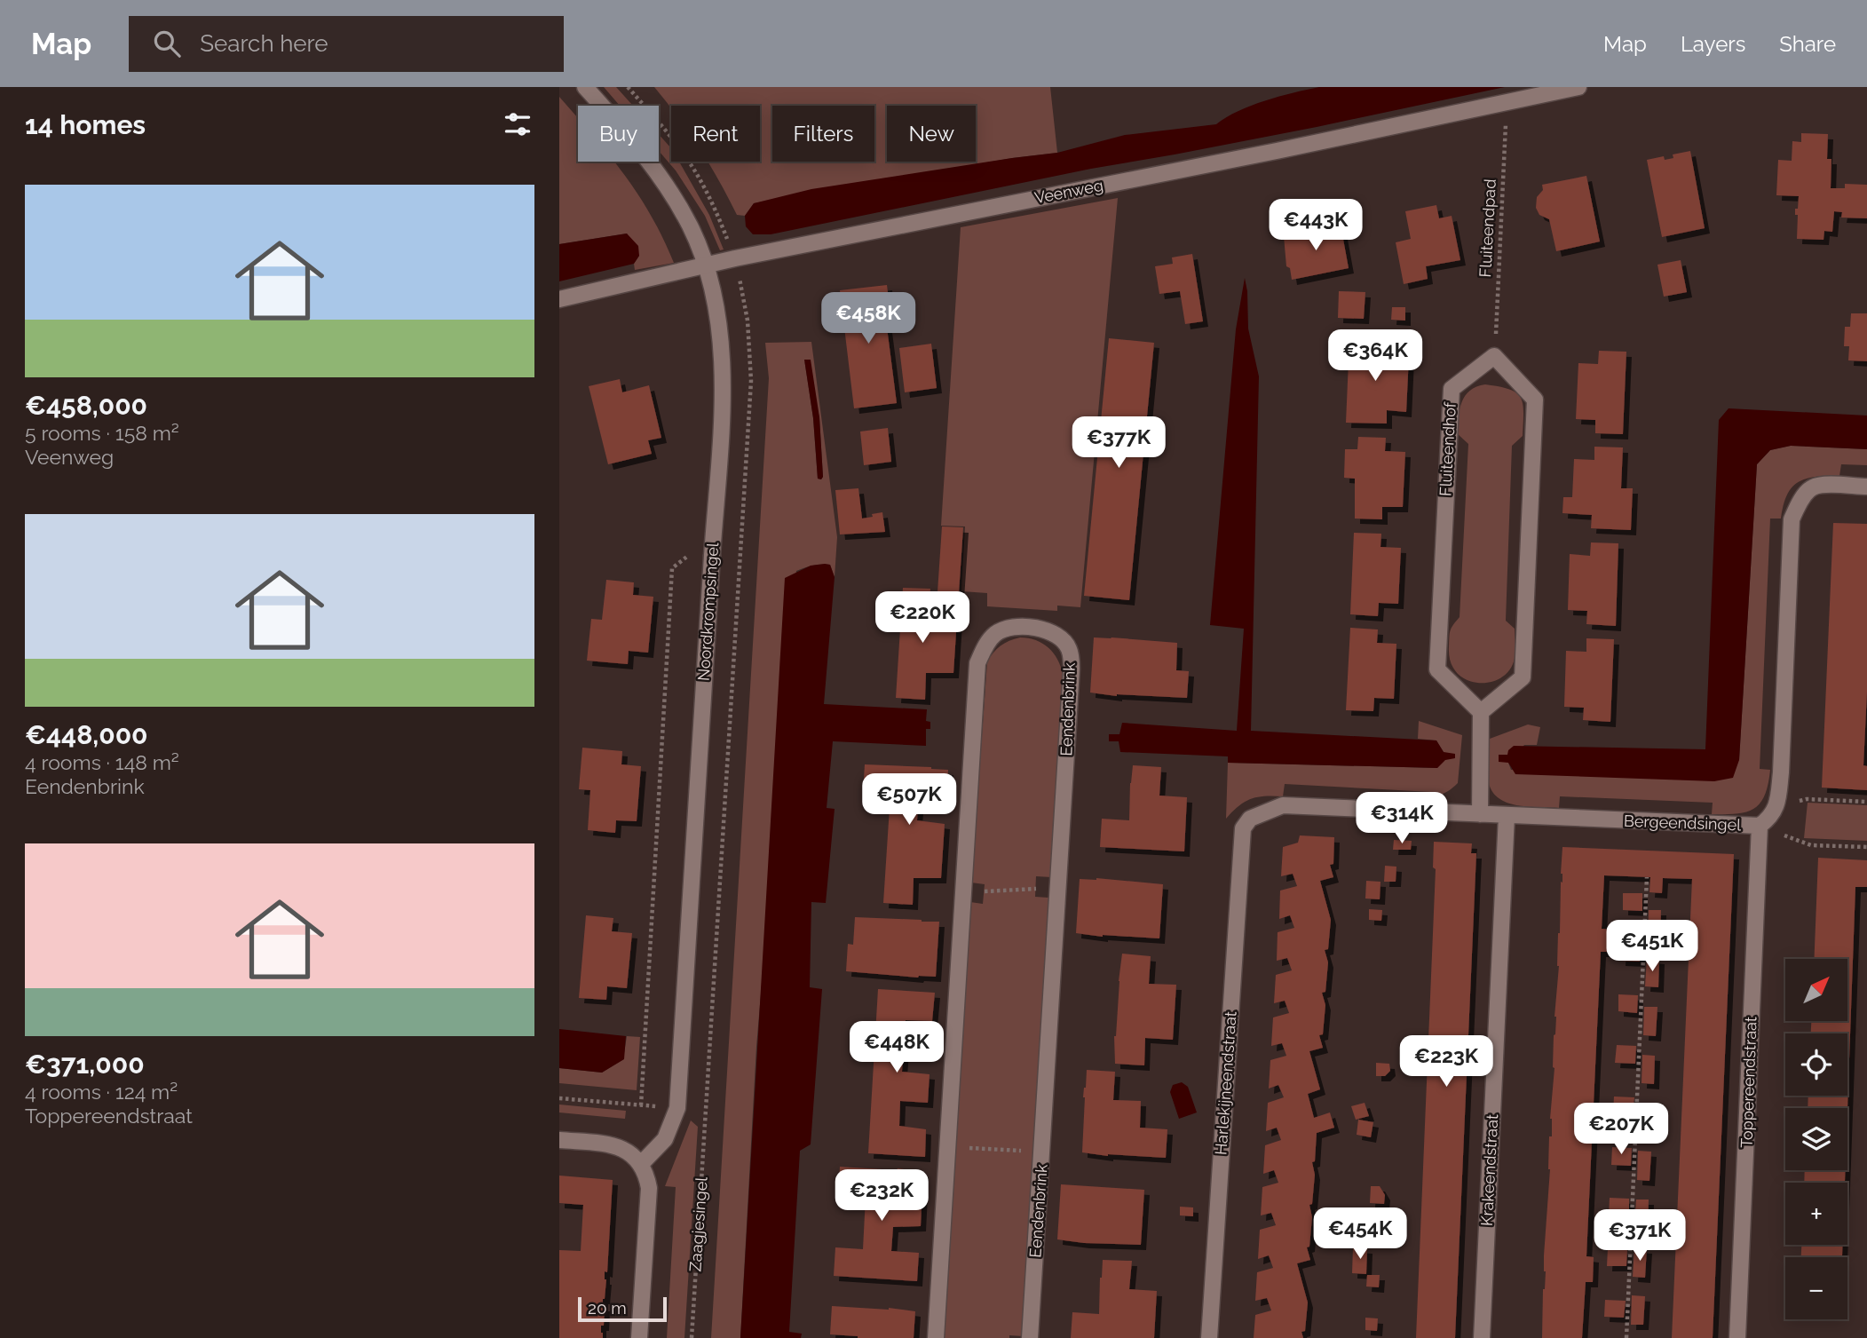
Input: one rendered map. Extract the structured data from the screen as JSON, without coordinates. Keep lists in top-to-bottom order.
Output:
{
  "streets": {
    "street": [
      "Veenweg",
      "Fluiteendhof",
      "Noordkrompsingel",
      "Eendenbrink",
      "Bergeendsingel",
      "Toppereendstraat",
      "Harlekijneendstraat",
      "Krakeendstraat"
    ],
    "path": ["Fluiteendpad", "Zaagjesingel"]
  },
  "crossings": [
    ["Veenweg", "Fluiteendpad"],
    ["Veenweg", "Noordkrompsingel"],
    ["Fluiteendpad", "Fluiteendhof"],
    ["Noordkrompsingel", "Zaagjesingel"],
    ["Bergeendsingel", "Toppereendstraat"],
    ["Bergeendsingel", "Harlekijneendstraat"],
    ["Bergeendsingel", "Krakeendstraat"]
  ],
  "scale_bar": "20 m",
  "north": "top right",
  "page": {
    "header": "Map",
    "search": "Search here",
    "nav": ["Map", "Layers", "Share"],
    "heading": "14 homes",
    "chip": [
      "Buy",
      "Rent",
      "Filters",
      "New"
    ],
    "list": [
      {
        "name": "€458,000",
        "note": "5 rooms · 158 m² · Veenweg"
      },
      {
        "name": "€448,000",
        "note": "4 rooms · 148 m² · Eendenbrink"
      },
      {
        "name": "€371,000",
        "note": "4 rooms · 124 m² · Toppereendstraat"
      }
    ],
    "price": [
      "€443K",
      "€458K",
      "€364K",
      "€377K",
      "€220K",
      "€507K",
      "€314K",
      "€451K",
      "€448K",
      "€223K",
      "€207K",
      "€232K",
      "€454K",
      "€371K"
    ],
    "map_buttons": ["+", "−"],
    "scale": "20 m"
  }
}
